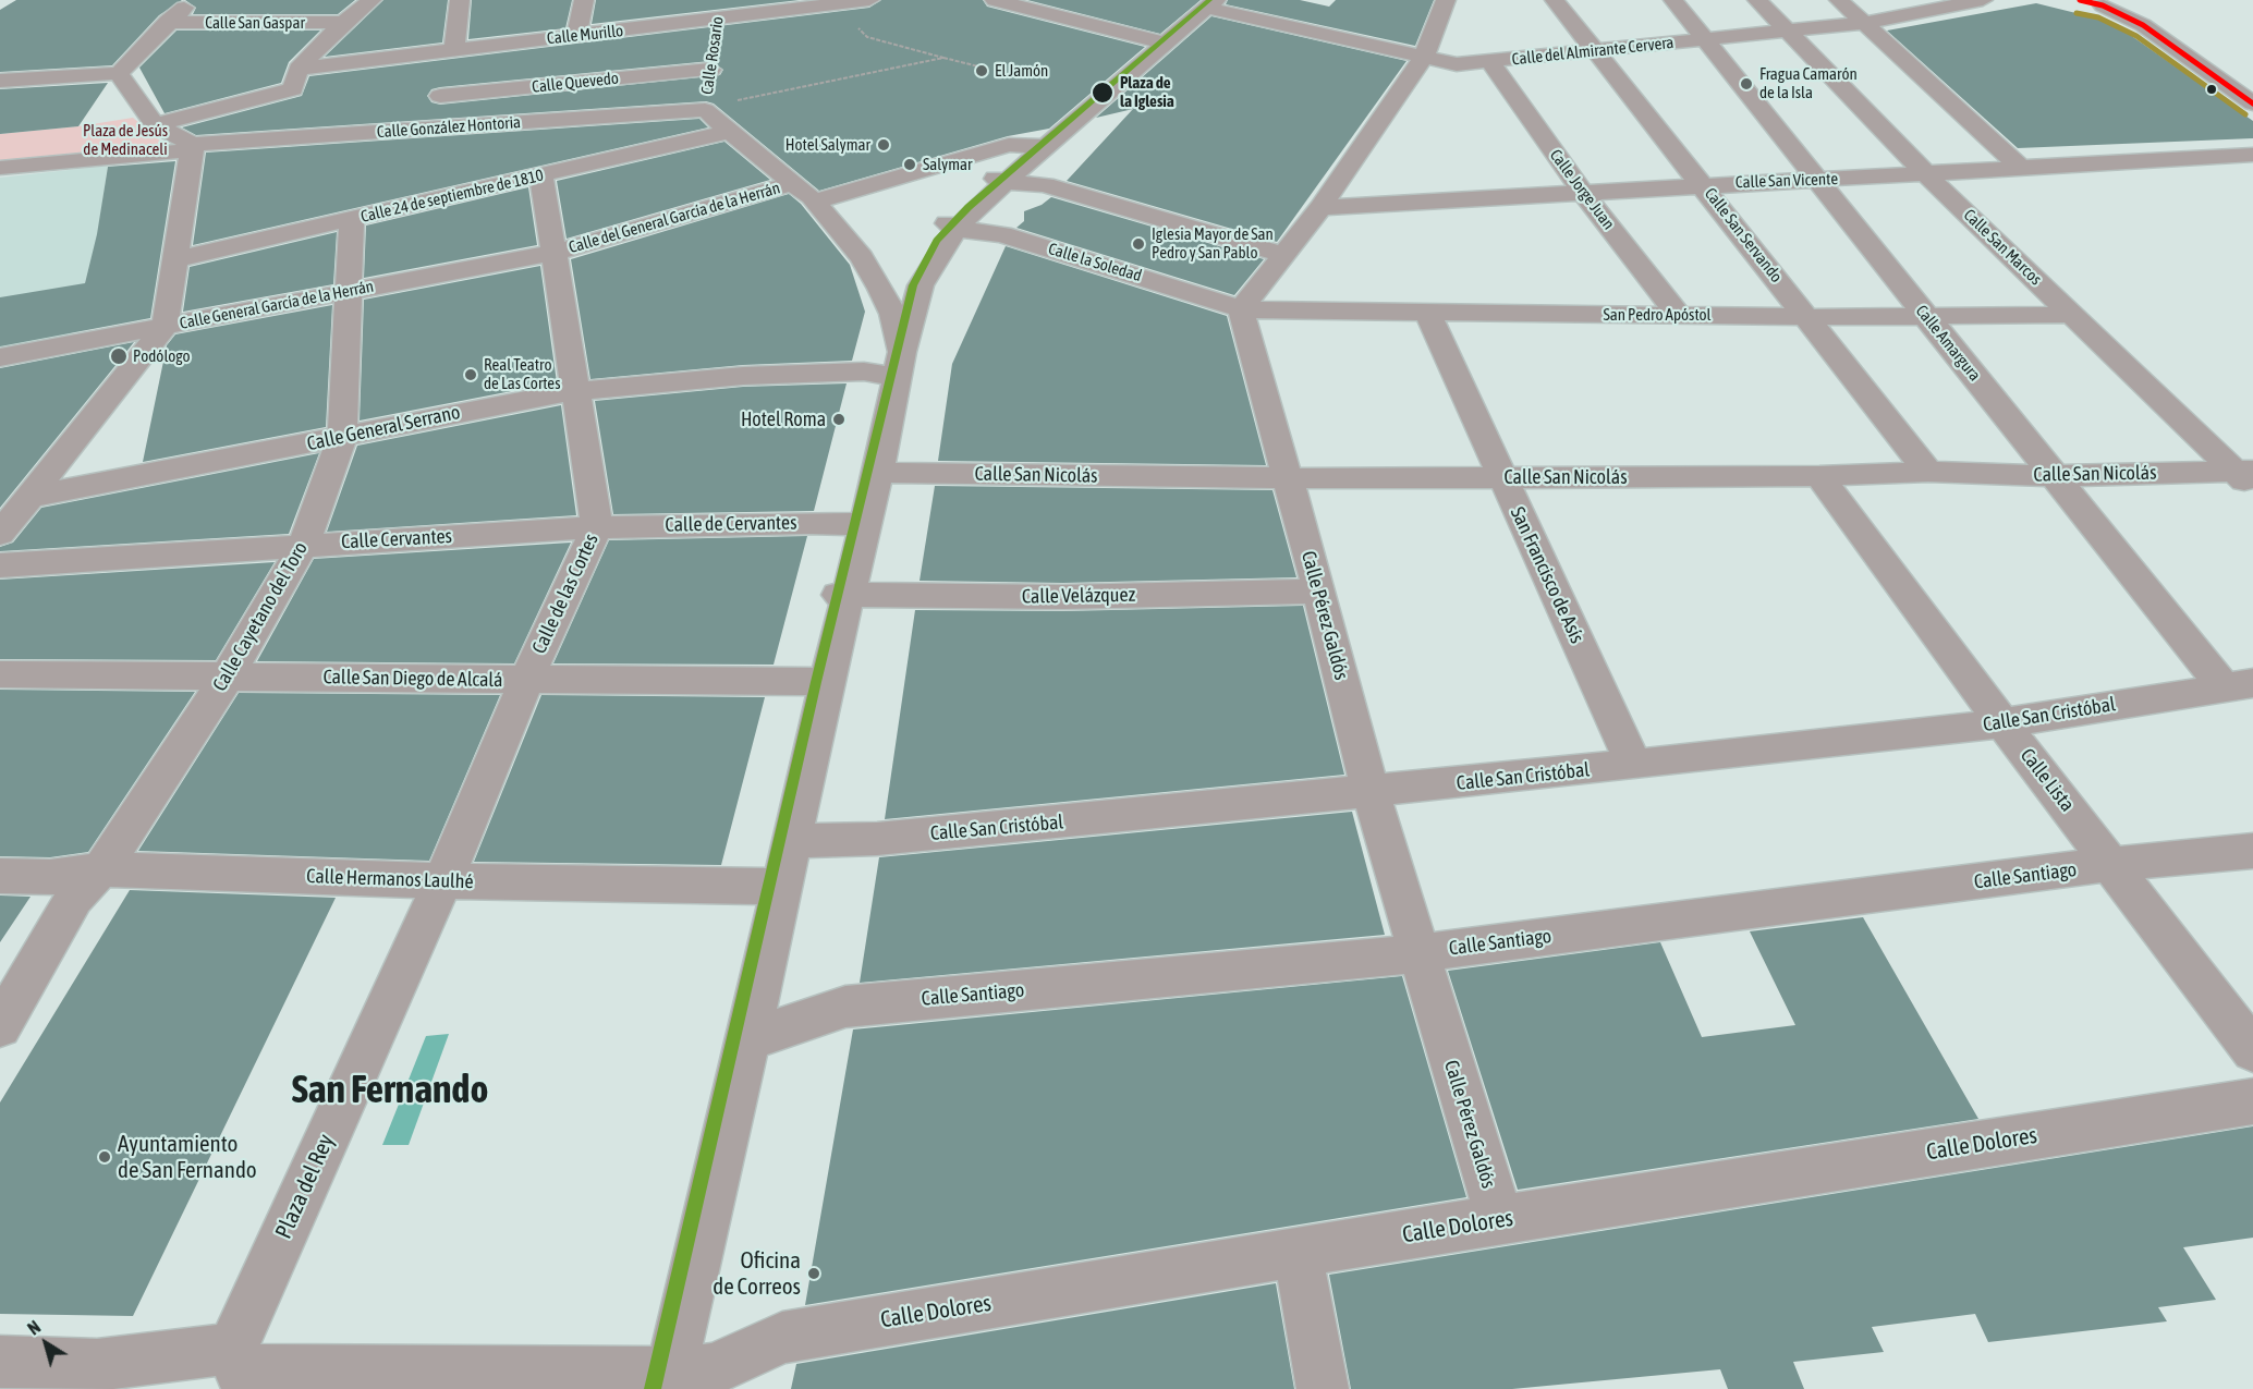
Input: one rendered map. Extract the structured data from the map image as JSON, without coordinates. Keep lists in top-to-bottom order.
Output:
{
  "streets": {
    "street": [
      "Calle San Gaspar",
      "Calle Murillo",
      "Calle del Almirante Cervera",
      "Calle Rosario",
      "Calle Quevedo",
      "Calle González Hontoria",
      "Calle San Vicente",
      "Calle Jorge Juan",
      "Calle 24 de septiembre de 1810",
      "Calle del General García de la Herrán",
      "Calle San Servando",
      "Calle San Marcos",
      "Calle la Soledad",
      "Calle General García de la Herrán",
      "San Pedro Apóstol",
      "Calle Amargura",
      "Calle General Serrano",
      "Calle San Nicolás",
      "Calle de Cervantes",
      "Calle Cervantes",
      "San Francisco de Asís",
      "Calle de las Cortes",
      "Calle Velázquez",
      "Calle Pérez Galdós",
      "Calle Cayetano del Toro",
      "Calle San Diego de Alcalá",
      "Calle San Cristóbal",
      "Calle Lista",
      "Calle Santiago",
      "Calle Hermanos Laulhé",
      "Calle Dolores",
      "Plaza del Rey"
    ]
  },
  "crossings": [
    ["Calle Murillo", "Calle Rosario"],
    ["Calle del Almirante Cervera", "Calle Jorge Juan"],
    ["Calle del Almirante Cervera", "Calle San Servando"],
    ["Calle del Almirante Cervera", "Calle San Marcos"],
    ["Calle del Almirante Cervera", "Calle Amargura"],
    ["Calle Rosario", "Calle Quevedo"],
    ["Calle Rosario", "Calle González Hontoria"],
    ["Calle San Vicente", "Calle Jorge Juan"],
    ["Calle San Vicente", "Calle San Servando"],
    ["Calle San Vicente", "Calle San Marcos"],
    ["Calle San Vicente", "Calle Amargura"],
    ["Calle Jorge Juan", "San Pedro Apóstol"],
    ["Calle 24 de septiembre de 1810", "Calle de las Cortes"],
    ["Calle 24 de septiembre de 1810", "Calle Cayetano del Toro"],
    ["Calle del General García de la Herrán", "Calle General García de la Herrán"],
    ["Calle del General García de la Herrán", "Calle de las Cortes"],
    ["Calle San Servando", "San Pedro Apóstol"],
    ["Calle San Servando", "Calle San Nicolás"],
    ["Calle San Marcos", "San Pedro Apóstol"],
    ["Calle San Marcos", "Calle San Nicolás"],
    ["Calle la Soledad", "San Pedro Apóstol"],
    ["Calle la Soledad", "Calle Pérez Galdós"],
    ["Calle General García de la Herrán", "Calle de las Cortes"],
    ["Calle General García de la Herrán", "Calle Cayetano del Toro"],
    ["San Pedro Apóstol", "Calle Amargura"],
    ["San Pedro Apóstol", "San Francisco de Asís"],
    ["San Pedro Apóstol", "Calle Pérez Galdós"],
    ["Calle Amargura", "Calle San Nicolás"],
    ["Calle Amargura", "Calle San Cristóbal"],
    ["Calle General Serrano", "Calle de las Cortes"],
    ["Calle General Serrano", "Calle Cayetano del Toro"],
    ["Calle San Nicolás", "San Francisco de Asís"],
    ["Calle San Nicolás", "Calle Pérez Galdós"],
    ["Calle San Nicolás", "Calle Lista"],
    ["Calle de Cervantes", "Calle Cervantes"],
    ["Calle de Cervantes", "Calle de las Cortes"],
    ["Calle Cervantes", "Calle de las Cortes"],
    ["Calle Cervantes", "Calle Cayetano del Toro"],
    ["San Francisco de Asís", "Calle San Cristóbal"],
    ["Calle de las Cortes", "Calle San Diego de Alcalá"],
    ["Calle de las Cortes", "Calle Hermanos Laulhé"],
    ["Calle de las Cortes", "Plaza del Rey"],
    ["Calle Velázquez", "Calle Pérez Galdós"],
    ["Calle Pérez Galdós", "Calle San Cristóbal"],
    ["Calle Pérez Galdós", "Calle Santiago"],
    ["Calle Pérez Galdós", "Calle Dolores"],
    ["Calle Cayetano del Toro", "Calle San Diego de Alcalá"],
    ["Calle Cayetano del Toro", "Calle Hermanos Laulhé"],
    ["Calle San Cristóbal", "Calle Lista"],
    ["Calle Lista", "Calle Santiago"],
    ["Calle Hermanos Laulhé", "Plaza del Rey"],
    ["Calle Dolores", "Plaza del Rey"]
  ],
  "districts": ["San Fernando"],
  "parks": ["Plaza de Jesús de Medinaceli"],
  "places": [
    "El Jamón",
    "Fragua Camarón de la Isla",
    "Plaza de la Iglesia",
    "Hotel Salymar",
    "Salymar",
    "Iglesia Mayor de San Pedro y San Pablo",
    "Podólogo",
    "Real Teatro de Las Cortes",
    "Hotel Roma",
    "Ayuntamiento de San Fernando",
    "Oficina de Correos"
  ],
  "north": "top left"
}
